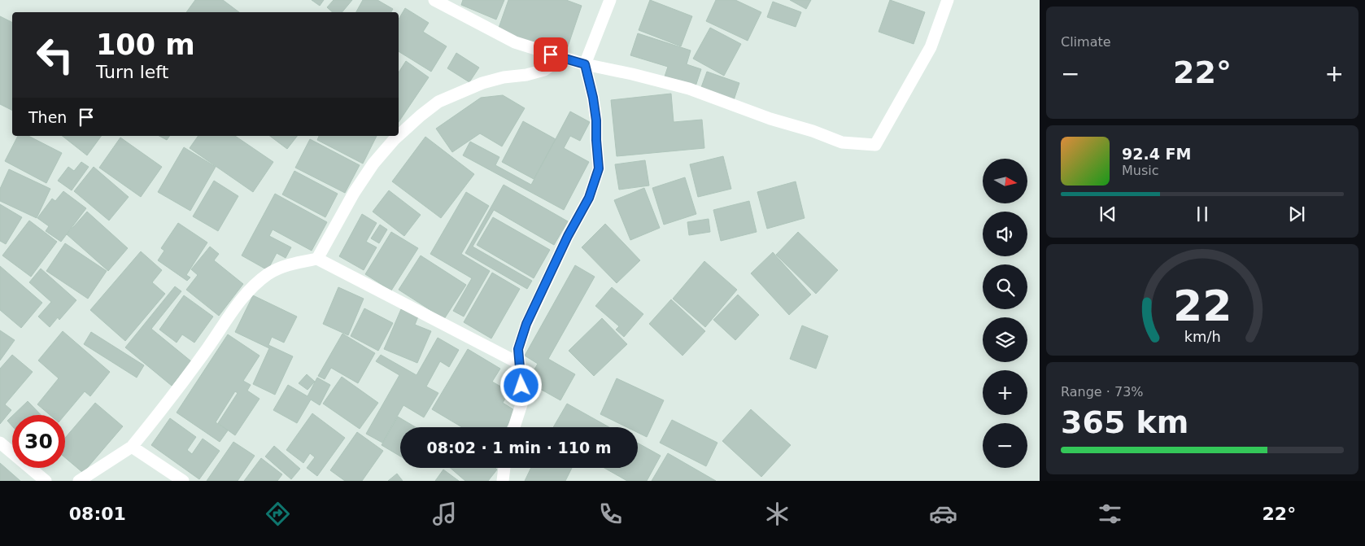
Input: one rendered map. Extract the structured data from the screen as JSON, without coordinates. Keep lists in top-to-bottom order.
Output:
{
  "north": "right",
  "page": {
    "tile": [
      "Climate",
      ["Range · 73%", "365 km"]
    ],
    "turn": ["100 m", "Turn left"],
    "heat": ["−", "22°", "+"],
    "then": "Then",
    "song": ["92.4 FM", "Music"],
    "map_buttons": ["+", "−"],
    "limit": "30",
    "trip": "08:02 · 1 min · 110 m",
    "tabs": ["08:01", "22°"],
    "gauge": ["22", "km/h"]
  }
}
